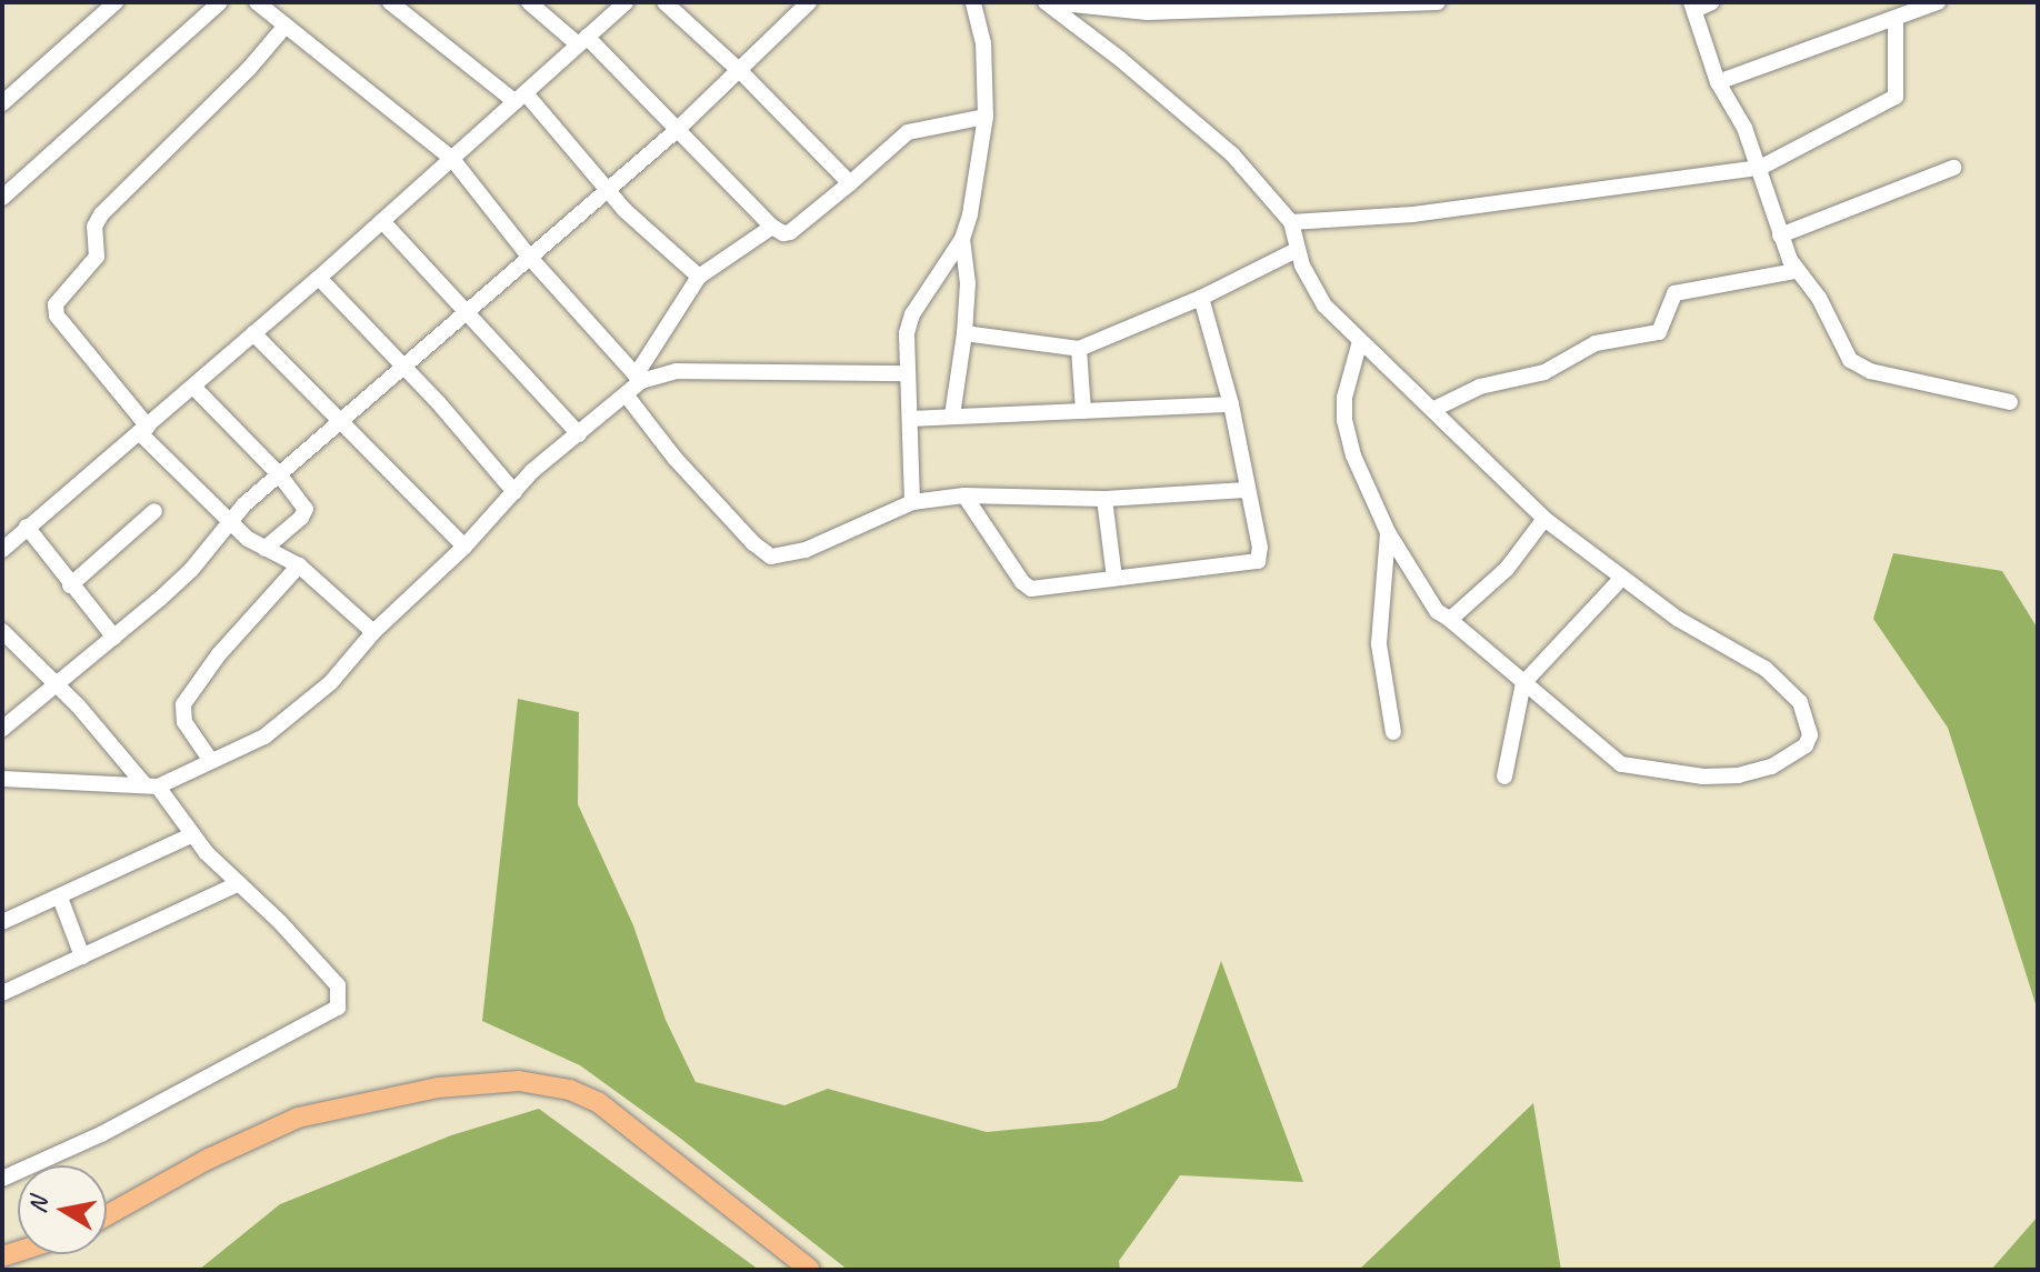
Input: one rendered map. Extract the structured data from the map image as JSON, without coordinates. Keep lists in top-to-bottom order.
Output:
{
  "north": "left"
}
